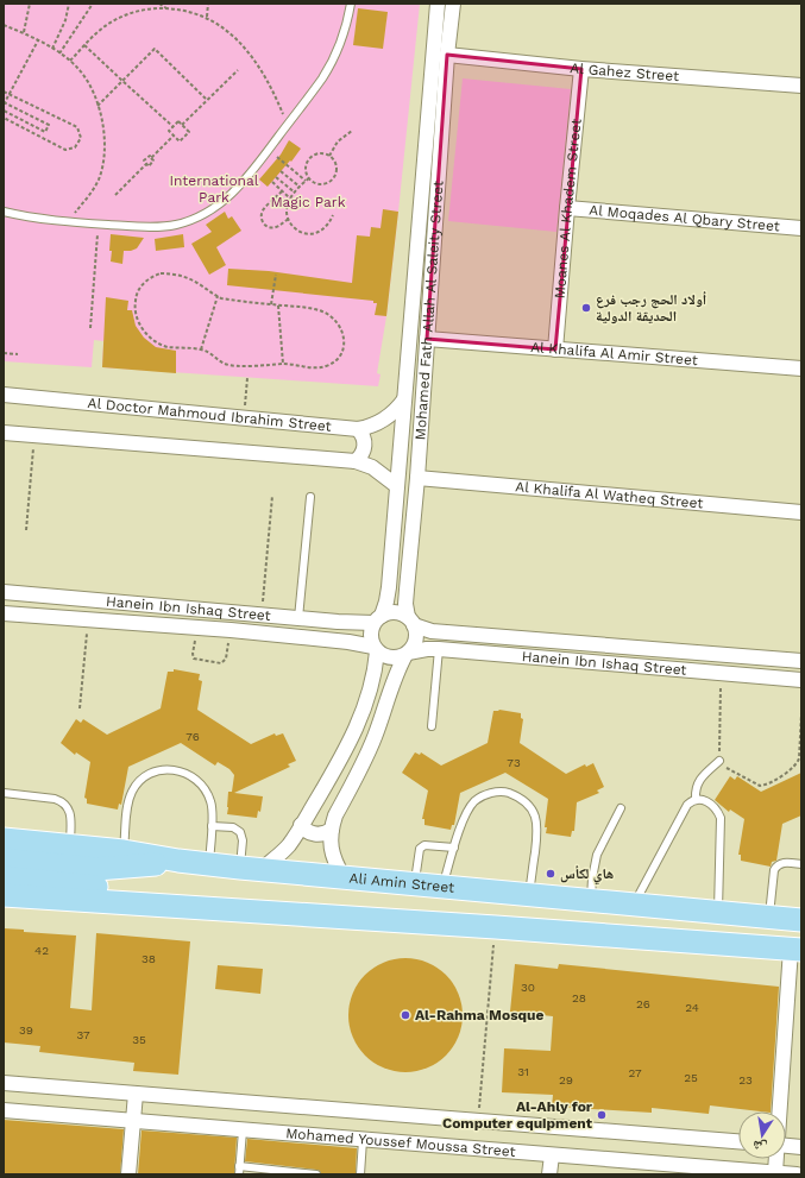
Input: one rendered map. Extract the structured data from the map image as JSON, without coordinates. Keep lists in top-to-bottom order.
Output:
{
  "streets": {
    "main road": ["Ali Amin Street"],
    "street": [
      "Al Gahez Street",
      "Moanes Al Khadem Street",
      "Al Moqades Al Qbary Street",
      "Mohamed Fath Allah Al Saleity Street",
      "Al Khalifa Al Amir Street",
      "Al Doctor Mahmoud Ibrahim Street",
      "Al Khalifa Al Watheq Street",
      "Hanein Ibn Ishaq Street",
      "Mohamed Youssef Moussa Street"
    ]
  },
  "crossings": [
    ["Al Gahez Street", "Moanes Al Khadem Street"],
    ["Al Gahez Street", "Mohamed Fath Allah Al Saleity Street"],
    ["Moanes Al Khadem Street", "Al Moqades Al Qbary Street"],
    ["Moanes Al Khadem Street", "Al Khalifa Al Amir Street"],
    ["Mohamed Fath Allah Al Saleity Street", "Al Khalifa Al Amir Street"],
    ["Mohamed Fath Allah Al Saleity Street", "Al Doctor Mahmoud Ibrahim Street"],
    ["Mohamed Fath Allah Al Saleity Street", "Al Khalifa Al Watheq Street"],
    ["Mohamed Fath Allah Al Saleity Street", "Hanein Ibn Ishaq Street"]
  ],
  "parks": ["International Park", "Magic Park"],
  "places": [
    "أولاد الحج رجب فرع الحديقة الدولية",
    "هاي لكأس",
    "Al-Rahma Mosque",
    "Al-Ahly for Computer equipment"
  ],
  "house_numbers": [
    "76",
    "73",
    "42",
    "38",
    "30",
    "28",
    "26",
    "24",
    "39",
    "37",
    "35",
    "31",
    "27",
    "25",
    "29",
    "23"
  ],
  "north": "bottom"
}
